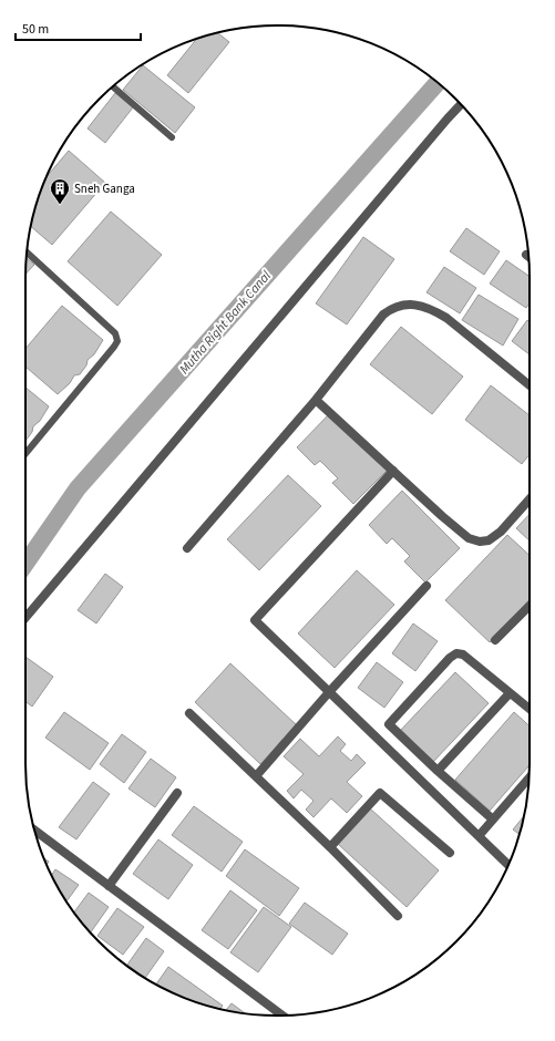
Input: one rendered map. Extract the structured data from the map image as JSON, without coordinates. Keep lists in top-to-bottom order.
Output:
{
  "water": ["Mutha Right Bank Canal"],
  "places": {
    "building": ["Sneh Ganga"]
  },
  "scale_bar": "50 m"
}
